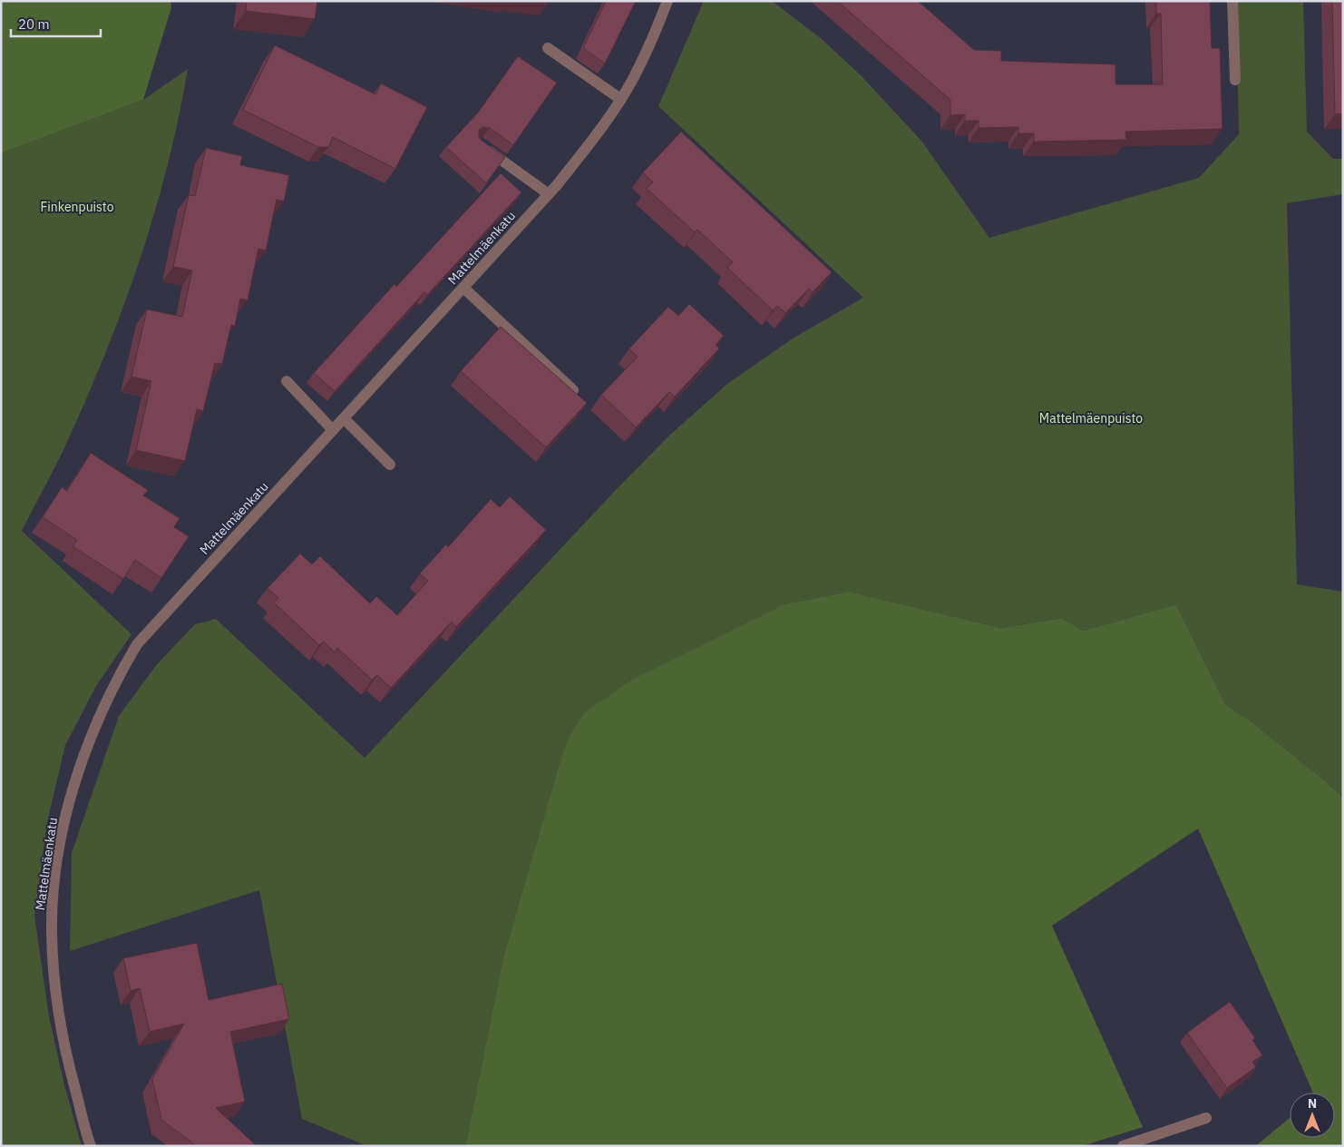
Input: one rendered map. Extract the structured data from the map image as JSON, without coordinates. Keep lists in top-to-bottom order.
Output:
{
  "streets": {
    "street": ["Mattelmäenkatu"]
  },
  "parks": ["Finkenpuisto", "Mattelmäenpuisto"],
  "scale_bar": "20 m",
  "north": "top"
}
